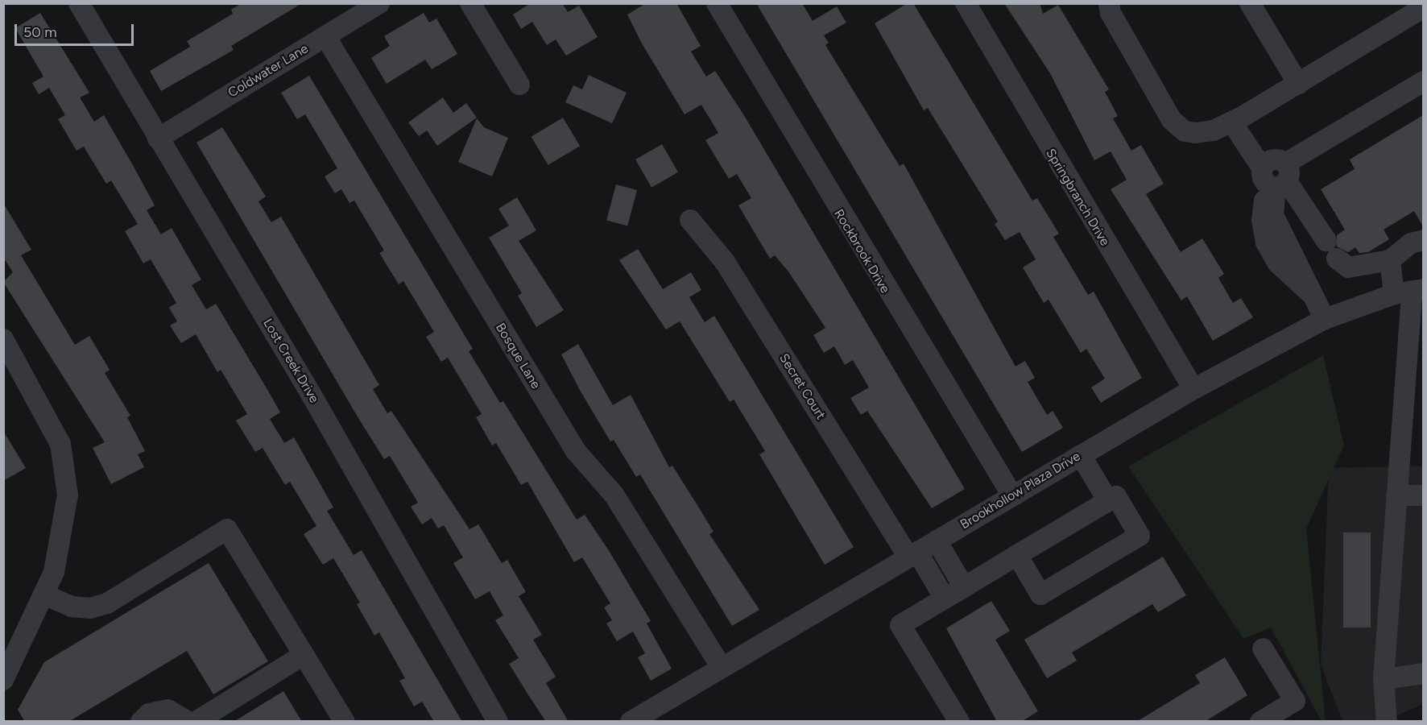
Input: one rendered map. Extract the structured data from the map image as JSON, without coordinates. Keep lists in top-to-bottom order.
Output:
{
  "streets": {
    "street": [
      "Coldwater Lane",
      "Springbranch Drive",
      "Rockbrook Drive",
      "Bosque Lane",
      "Lost Creek Drive",
      "Secret Court",
      "Brookhollow Plaza Drive"
    ]
  },
  "crossings": [
    ["Coldwater Lane", "Bosque Lane"],
    ["Coldwater Lane", "Lost Creek Drive"],
    ["Springbranch Drive", "Brookhollow Plaza Drive"],
    ["Rockbrook Drive", "Brookhollow Plaza Drive"],
    ["Bosque Lane", "Brookhollow Plaza Drive"],
    ["Secret Court", "Brookhollow Plaza Drive"]
  ],
  "scale_bar": "50 m"
}
